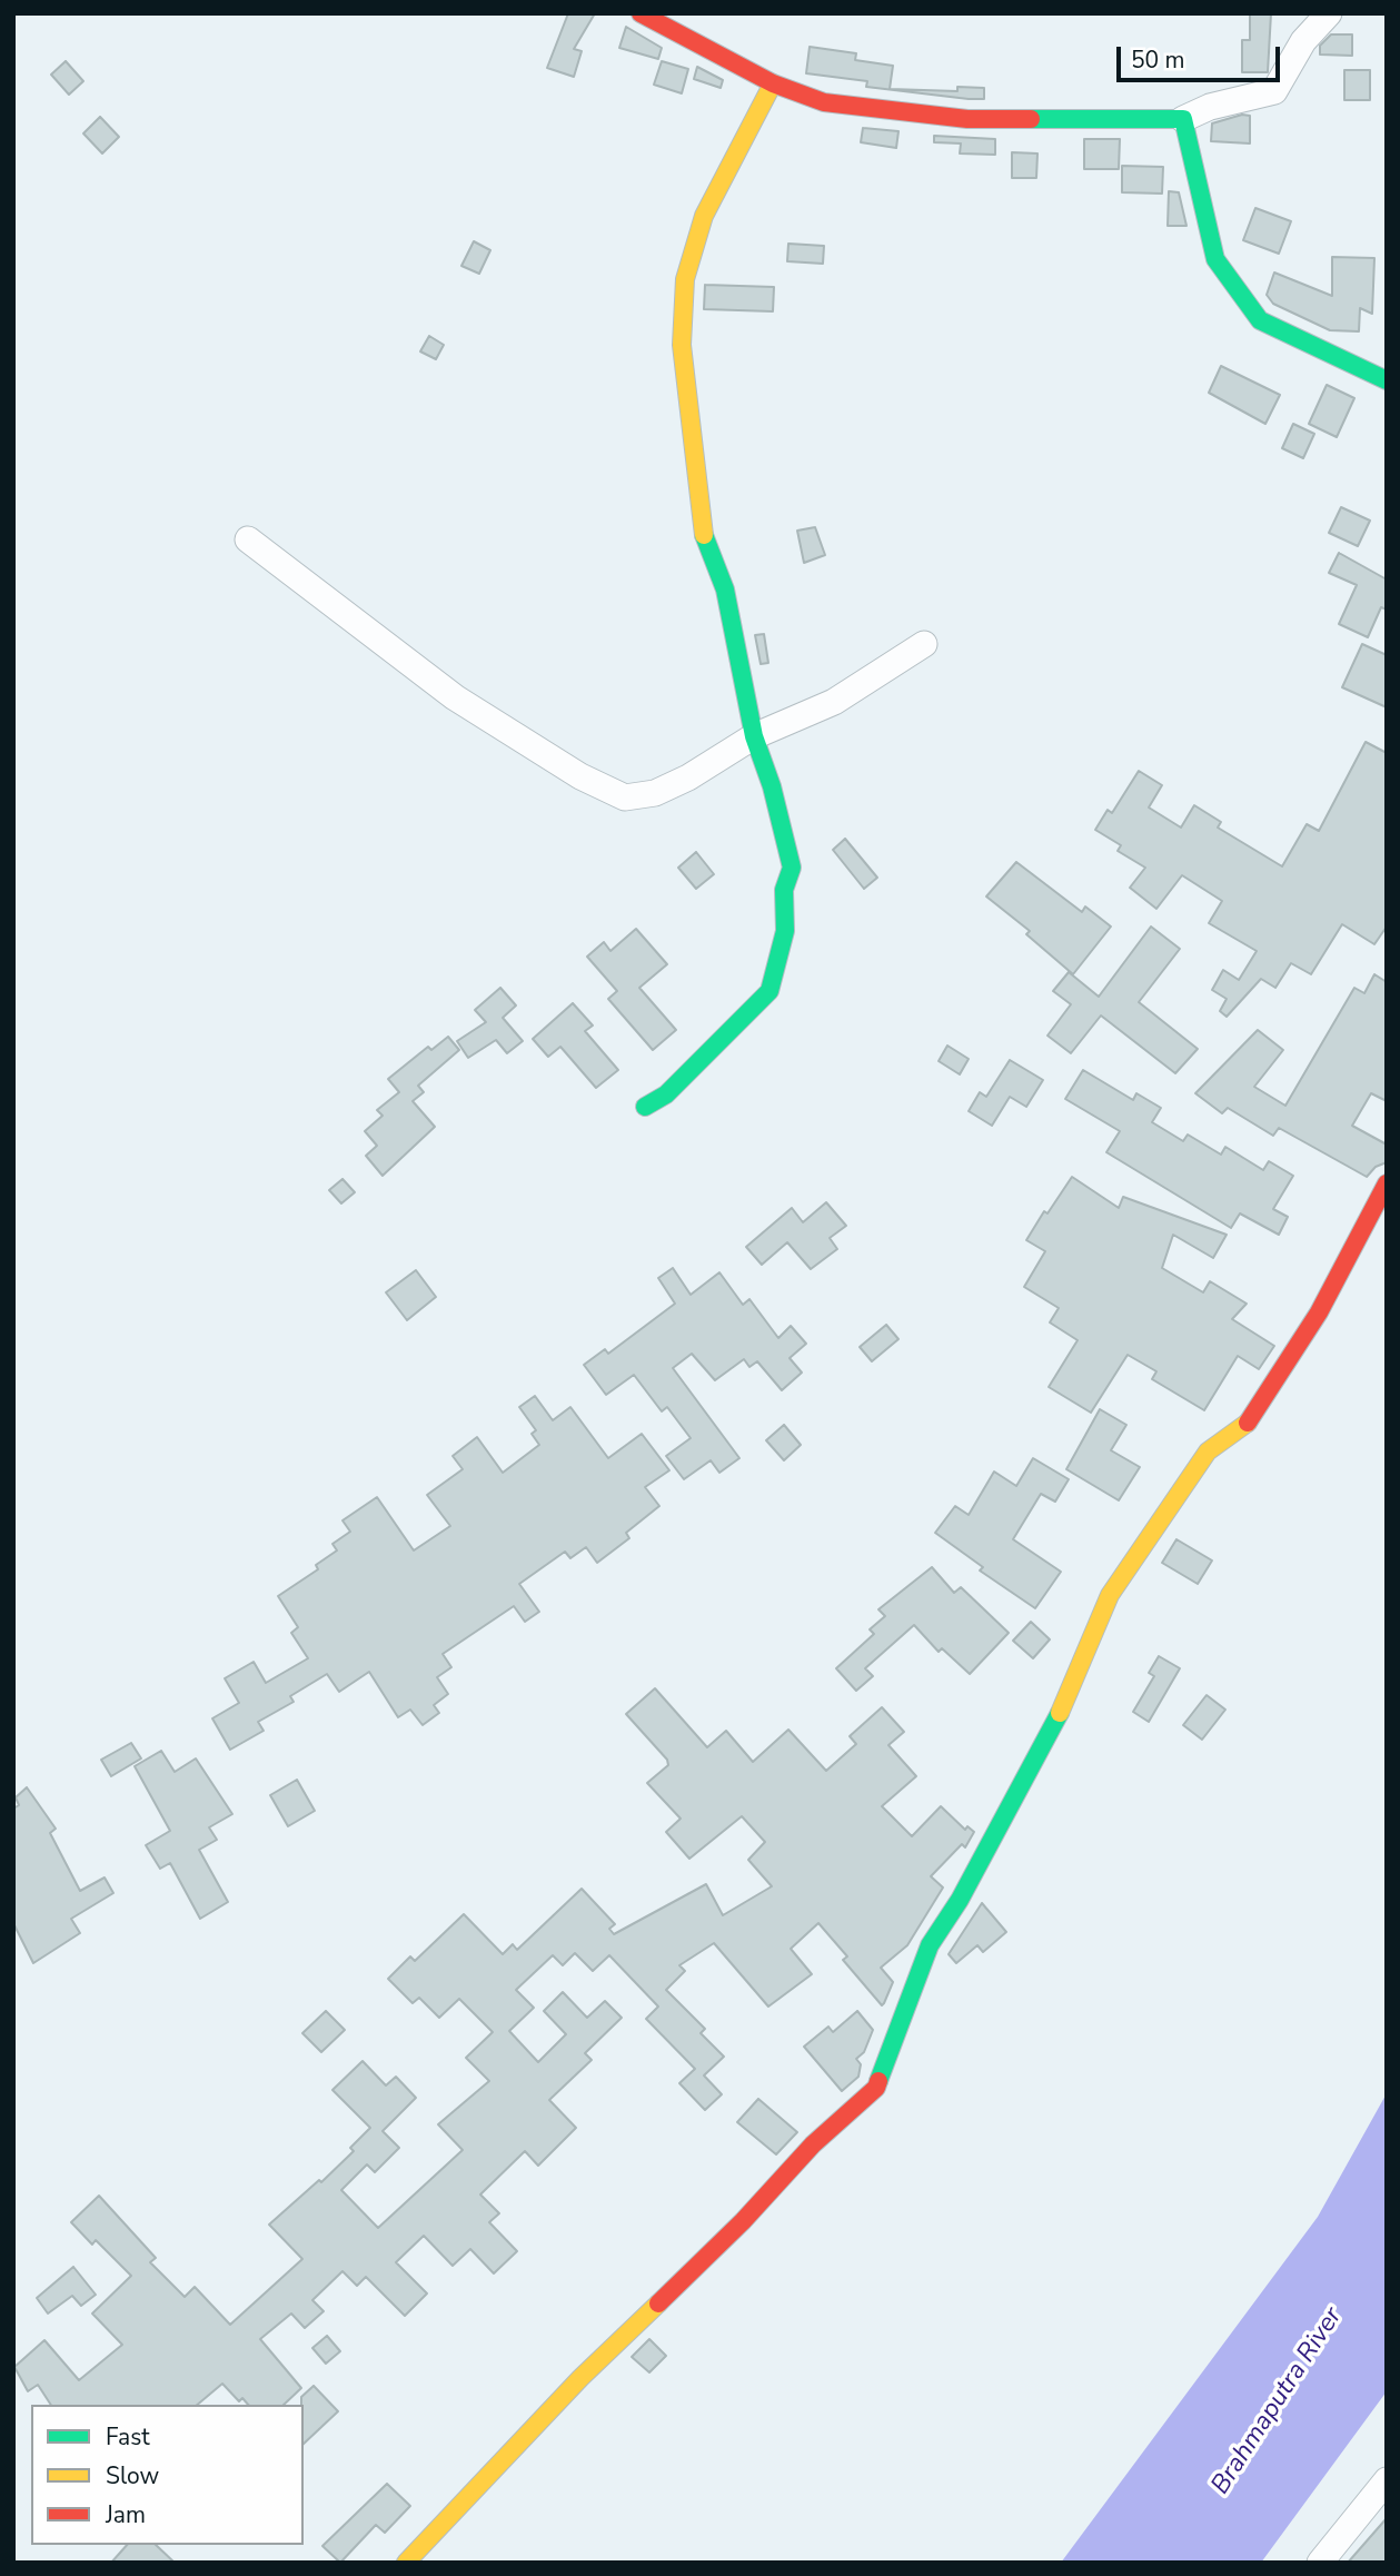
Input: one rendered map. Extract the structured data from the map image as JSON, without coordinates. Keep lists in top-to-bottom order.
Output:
{
  "water": ["Brahmaputra River"],
  "legend": ["Fast", "Slow", "Jam"],
  "scale_bar": "50 m"
}
